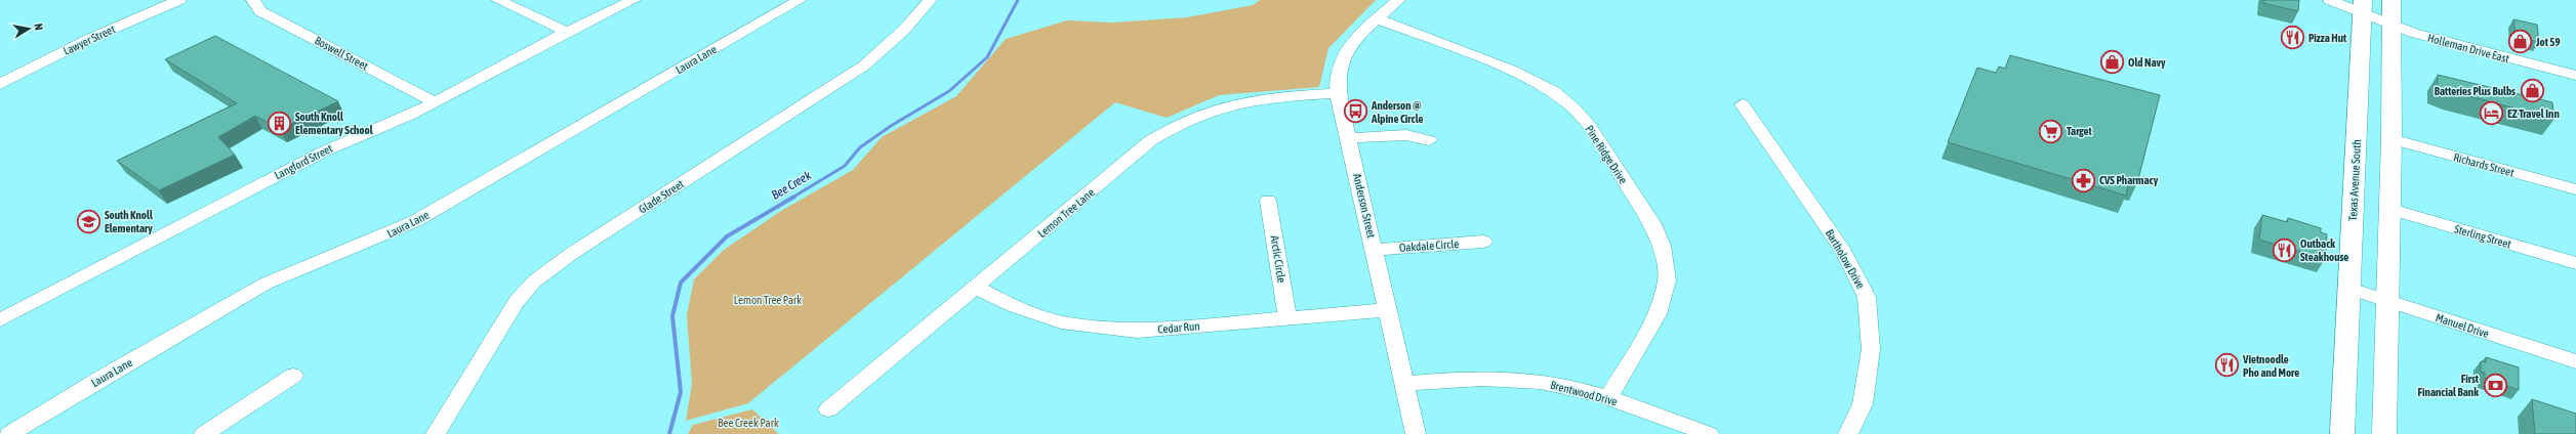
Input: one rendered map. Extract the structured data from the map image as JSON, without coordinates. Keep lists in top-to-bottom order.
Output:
{
  "streets": {
    "main road": ["Texas Avenue South"],
    "street": [
      "Lawyer Street",
      "Holleman Drive East",
      "Boswell Street",
      "Laura Lane",
      "Pine Ridge Drive",
      "Langford Street",
      "Richards Street",
      "Glade Street",
      "Anderson Street",
      "Lemon Tree Lane",
      "Sterling Street",
      "Oakdale Circle",
      "Arctic Circle",
      "Bartholow Drive",
      "Manuel Drive",
      "Cedar Run",
      "Brentwood Drive"
    ]
  },
  "crossings": [
    ["Holleman Drive East", "Texas Avenue South"],
    ["Boswell Street", "Langford Street"],
    ["Pine Ridge Drive", "Anderson Street"],
    ["Pine Ridge Drive", "Brentwood Drive"],
    ["Texas Avenue South", "Manuel Drive"],
    ["Anderson Street", "Lemon Tree Lane"],
    ["Anderson Street", "Oakdale Circle"],
    ["Anderson Street", "Cedar Run"],
    ["Anderson Street", "Brentwood Drive"],
    ["Lemon Tree Lane", "Cedar Run"],
    ["Arctic Circle", "Cedar Run"]
  ],
  "water": ["Bee Creek"],
  "parks": ["Lemon Tree Park", "Bee Creek Park"],
  "places": {
    "restaurant": ["Pizza Hut", "Outback Steakhouse", "Vietnoodle Pho and More"],
    "shop": ["Jot 59", "Old Navy", "Batteries Plus Bulbs"],
    "bus stop": ["Anderson @ Alpine Circle"],
    "hotel": ["EZ Travel Inn"],
    "building": ["South Knoll Elementary School"],
    "supermarket": ["Target"],
    "pharmacy": ["CVS Pharmacy"],
    "school or university": ["South Knoll Elementary"],
    "bank": ["First Financial Bank"]
  },
  "north": "right"
}
